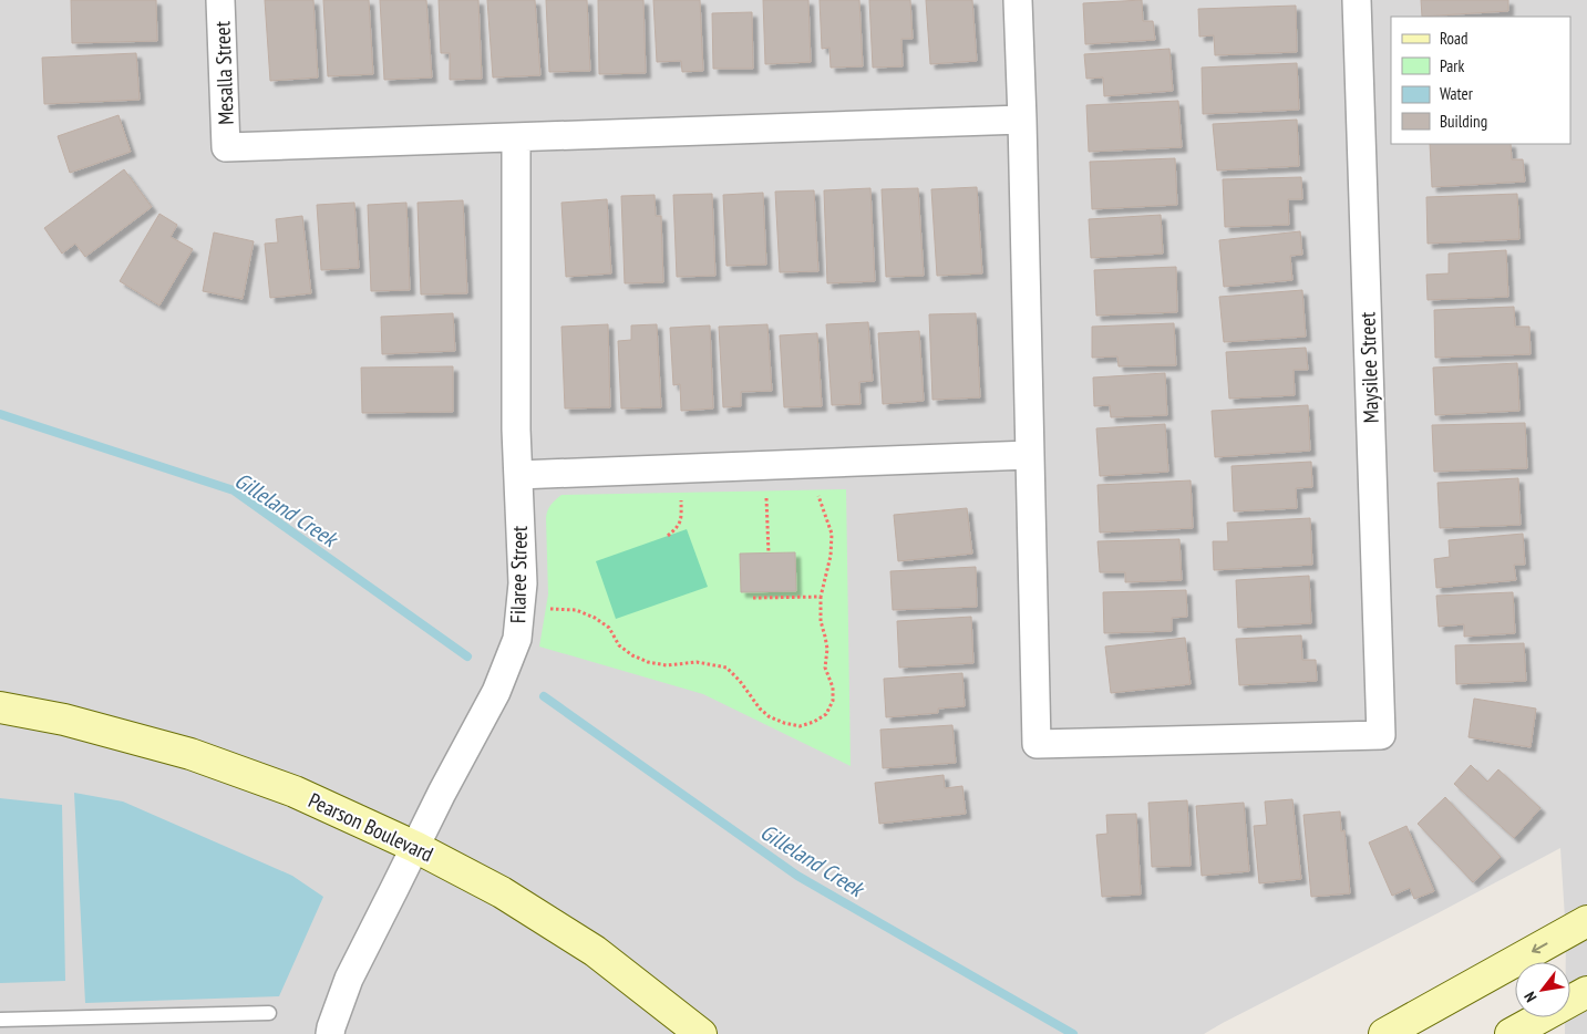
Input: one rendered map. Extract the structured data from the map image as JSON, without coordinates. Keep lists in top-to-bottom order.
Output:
{
  "streets": {
    "street": [
      "Mesalla Street",
      "Maysilee Street",
      "Filaree Street",
      "Pearson Boulevard"
    ]
  },
  "crossings": [
    ["Mesalla Street", "Filaree Street"],
    ["Filaree Street", "Pearson Boulevard"]
  ],
  "water": ["Gilleland Creek"],
  "legend": [
    "Road",
    "Park",
    "Water",
    "Building"
  ],
  "north": "bottom left"
}
